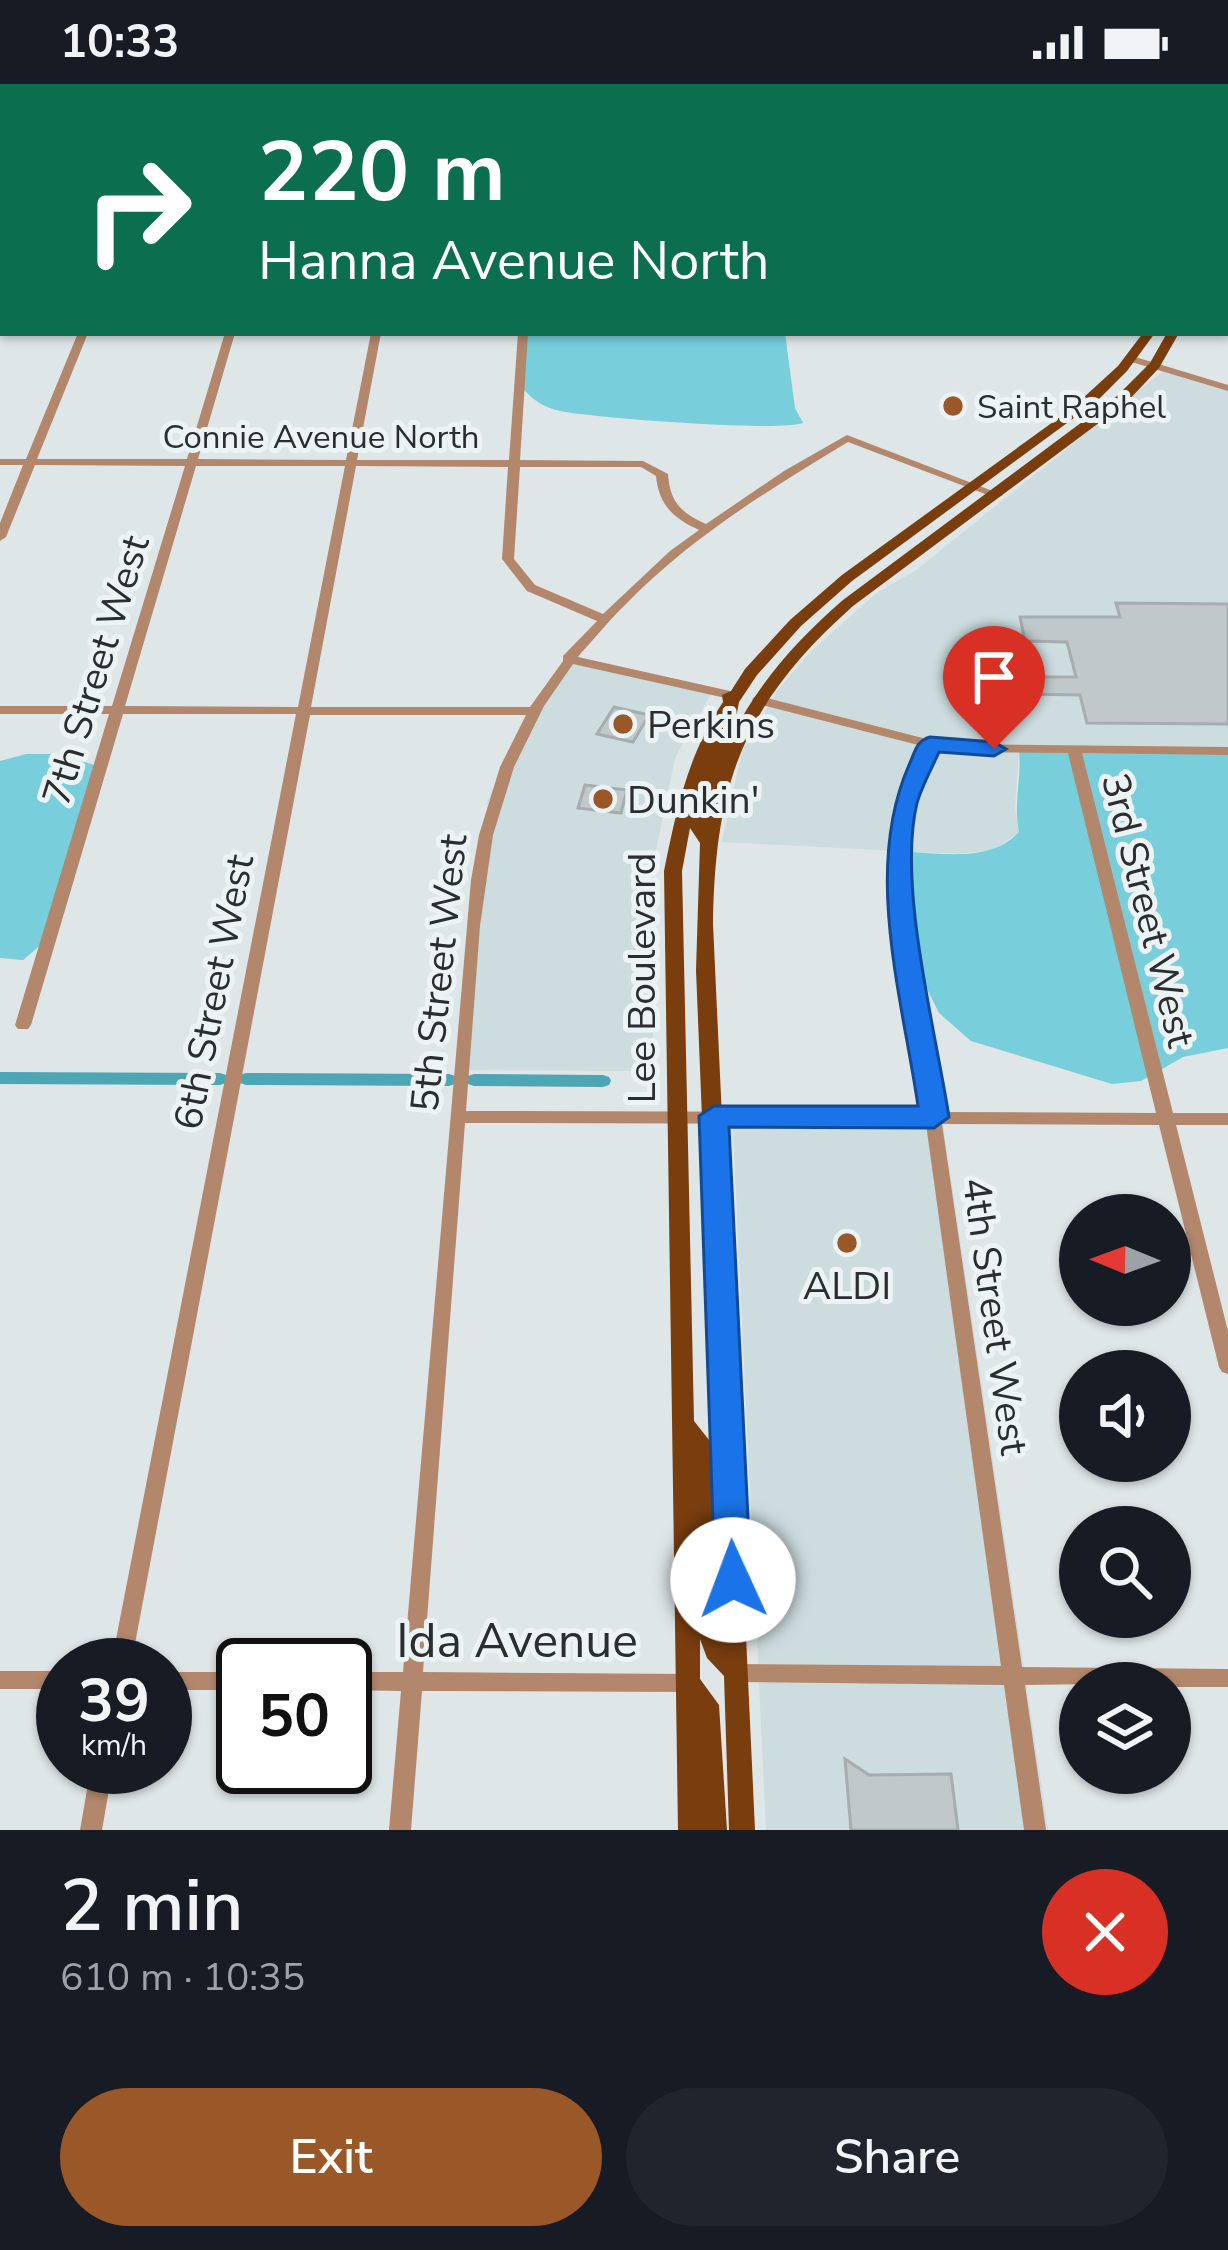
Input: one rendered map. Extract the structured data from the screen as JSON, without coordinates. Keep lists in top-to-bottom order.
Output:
{
  "streets": {
    "main road": ["Lee Boulevard"],
    "street": [
      "Connie Avenue North",
      "7th Street West",
      "3rd Street West",
      "5th Street West",
      "6th Street West",
      "4th Street West",
      "Ida Avenue"
    ]
  },
  "crossings": [
    ["Connie Avenue North", "7th Street West"],
    ["Connie Avenue North", "5th Street West"],
    ["Connie Avenue North", "6th Street West"],
    ["5th Street West", "Lee Boulevard"],
    ["5th Street West", "Ida Avenue"],
    ["Lee Boulevard", "Ida Avenue"]
  ],
  "places": [
    "Saint Raphel",
    "Perkins",
    "Dunkin'",
    "ALDI"
  ],
  "north": "left",
  "page": {
    "status": "10:33",
    "turn": ["220 m", "Hanna Avenue North"],
    "speed": "39 km/h",
    "limit": "50",
    "heading": ["2 min", "610 m · 10:35"],
    "buttons": ["Exit", "Share"]
  }
}
